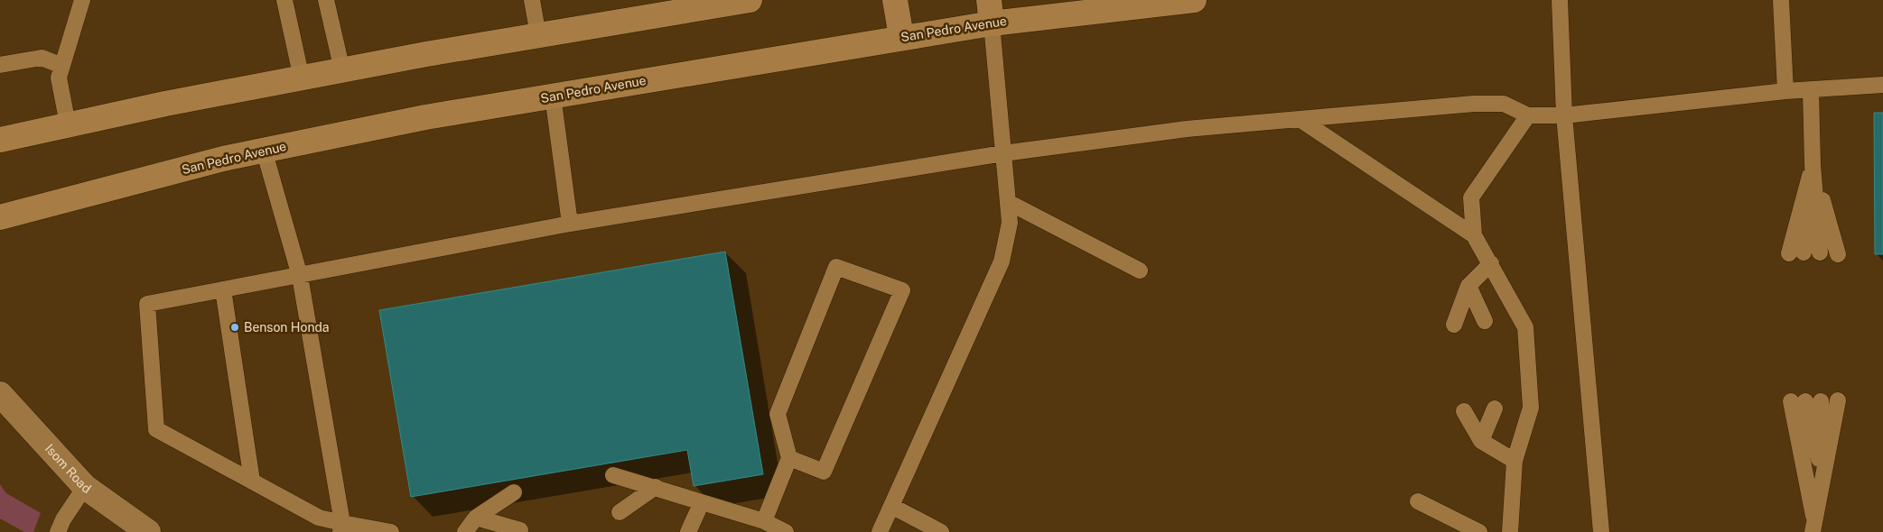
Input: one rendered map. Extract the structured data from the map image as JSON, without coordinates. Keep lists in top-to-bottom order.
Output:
{
  "streets": {
    "main road": ["San Pedro Avenue"],
    "street": ["Isom Road"]
  },
  "places": ["Benson Honda"]
}
